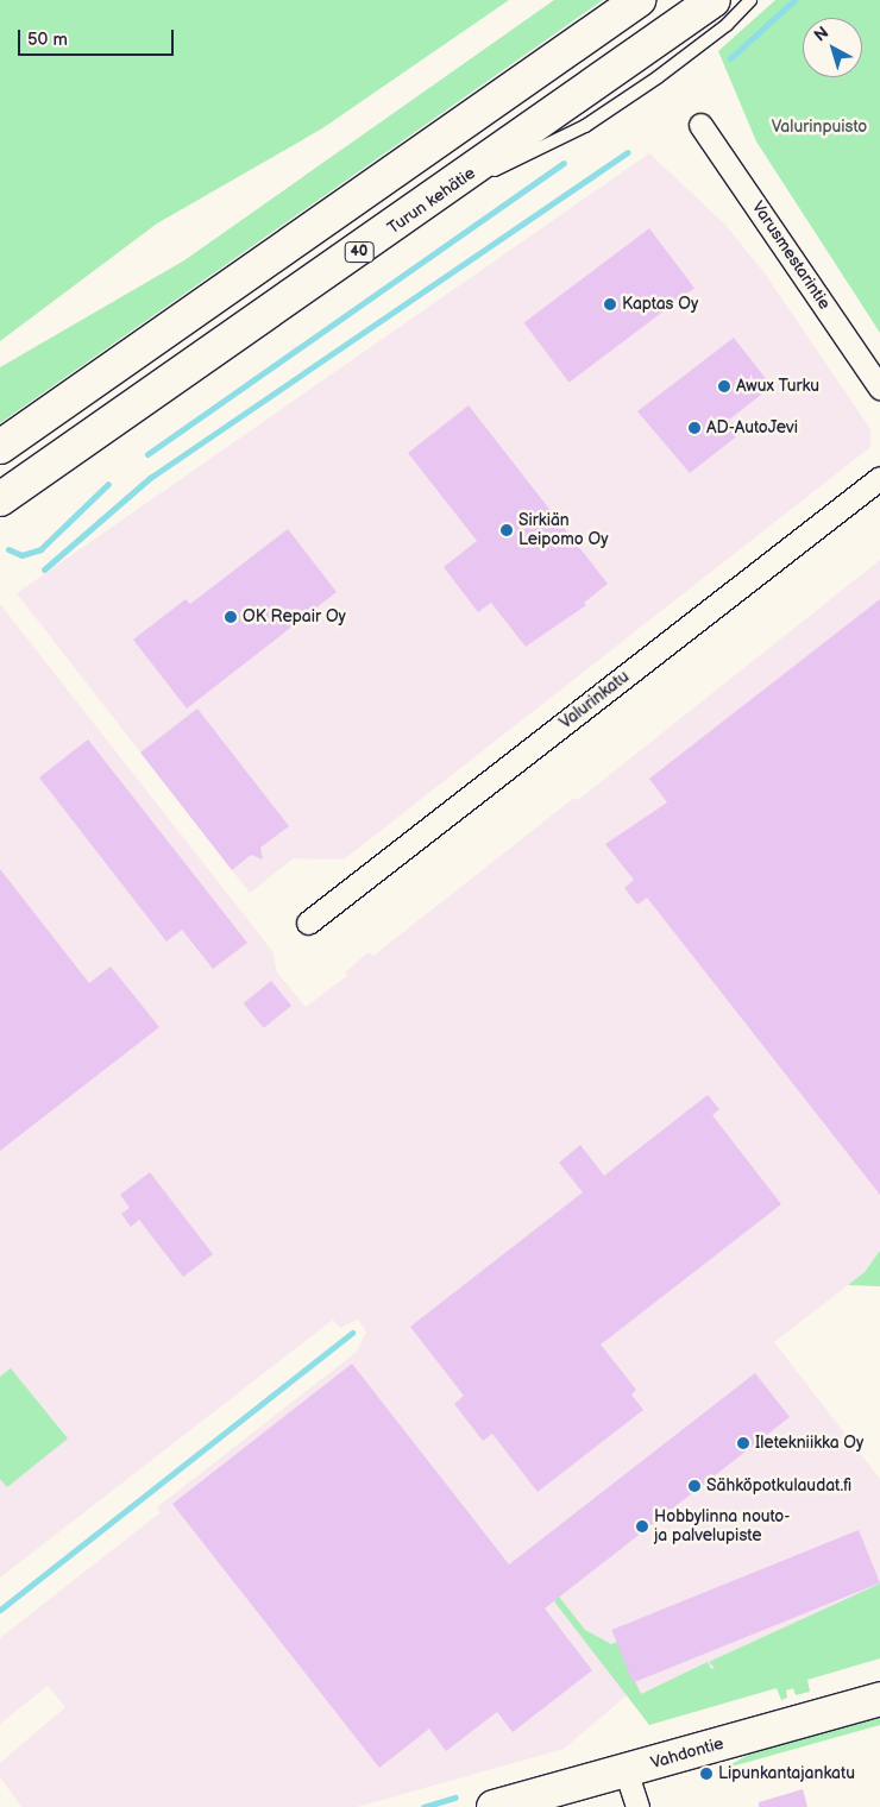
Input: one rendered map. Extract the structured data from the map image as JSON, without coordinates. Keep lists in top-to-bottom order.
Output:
{
  "streets": {
    "main road": ["Turun kehätie", "40", "Vahdontie"],
    "street": ["Varusmestarintie", "Valurinkatu"]
  },
  "parks": ["Valurinpuisto"],
  "places": [
    "Kaptas Oy",
    "Awux Turku",
    "AD-AutoJevi",
    "Sirkiän Leipomo Oy",
    "OK Repair Oy",
    "Iletekniikka Oy",
    "Sähköpotkulaudat.fi",
    "Hobbylinna nouto- ja palvelupiste",
    "Lipunkantajankatu"
  ],
  "scale_bar": "50 m",
  "north": "top left"
}
